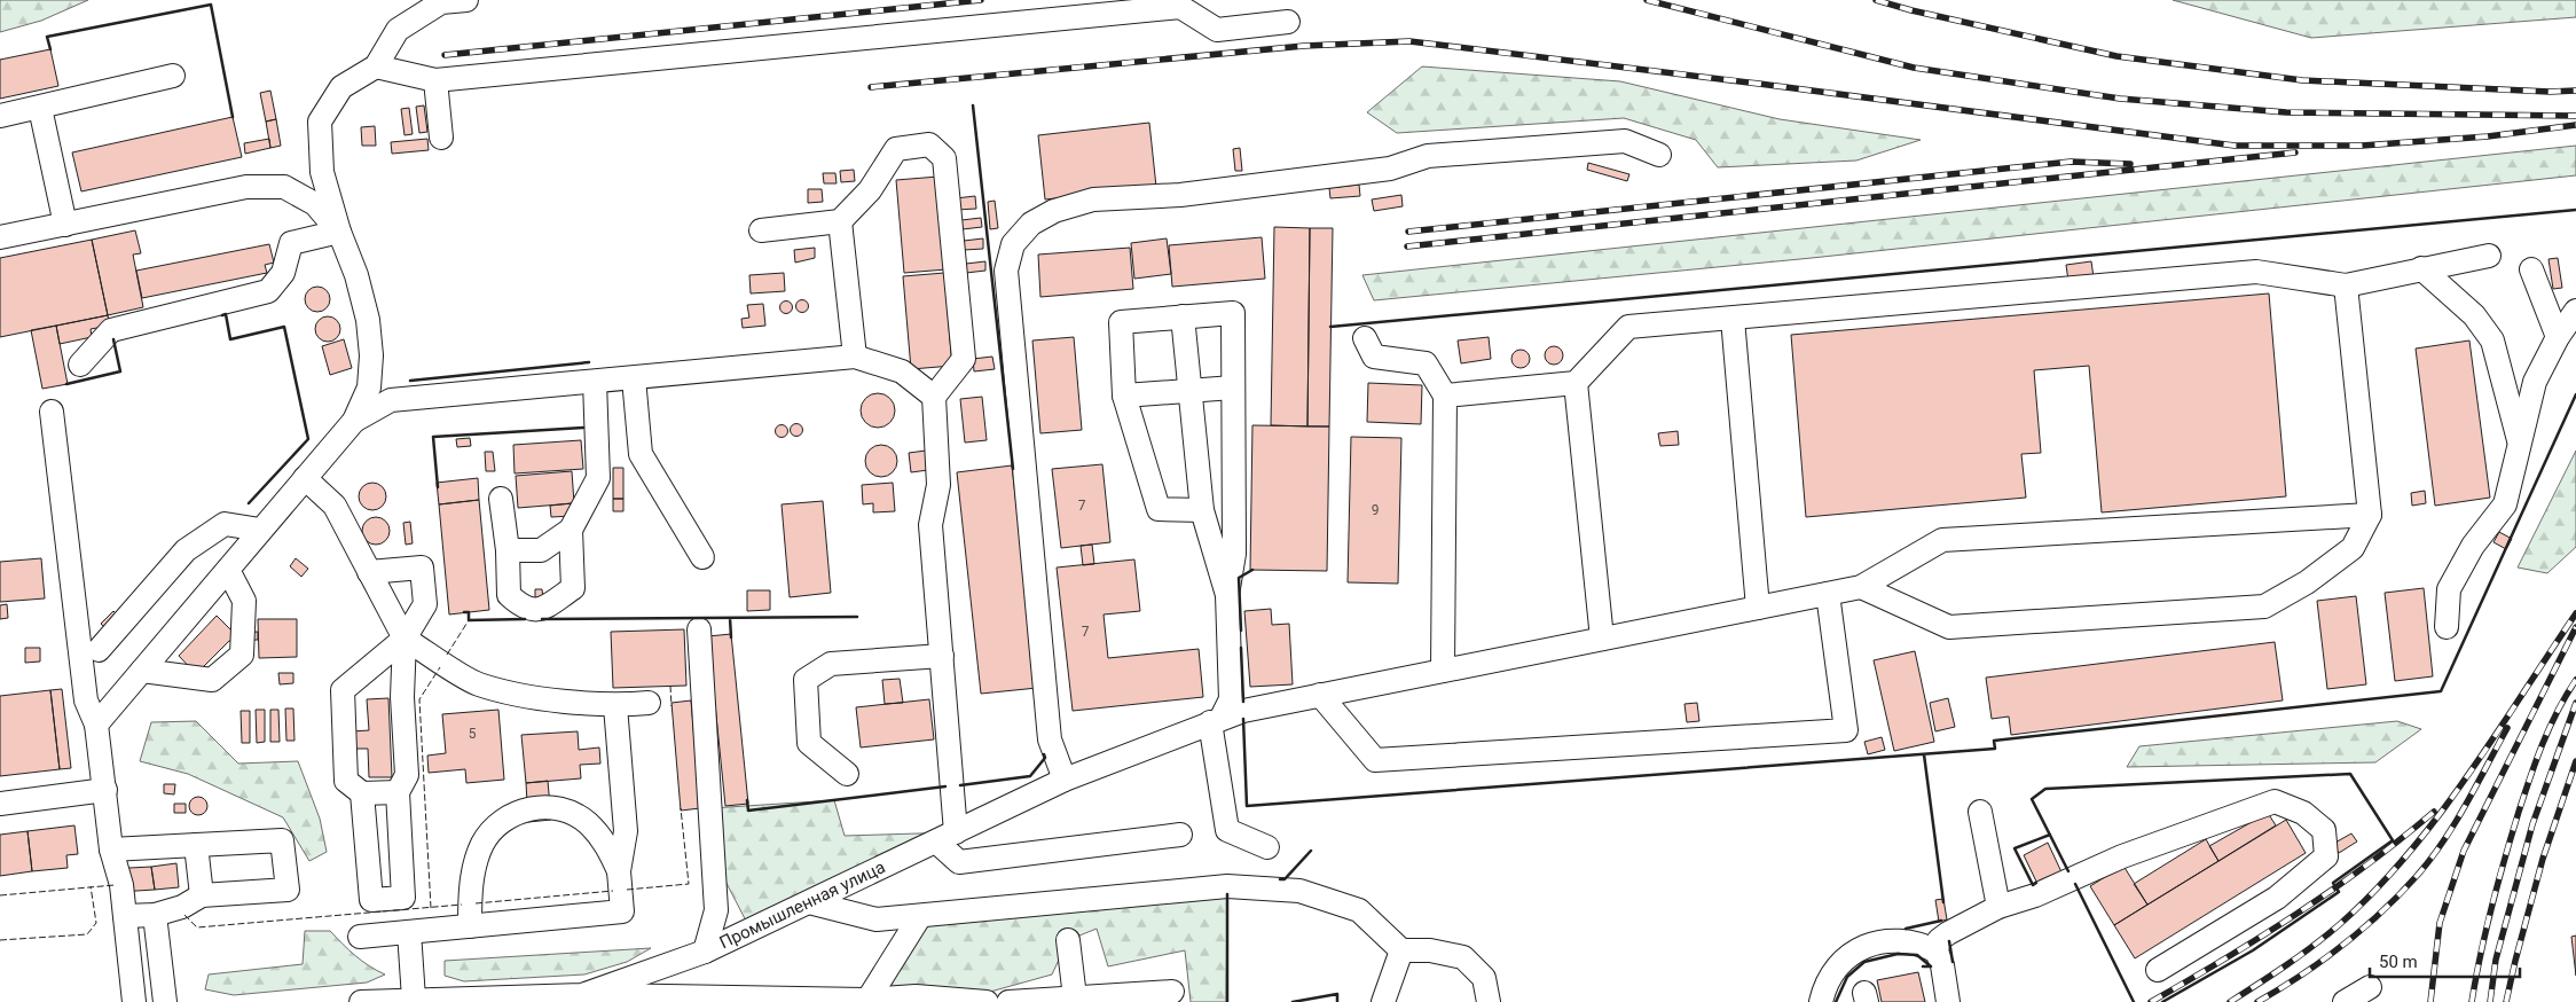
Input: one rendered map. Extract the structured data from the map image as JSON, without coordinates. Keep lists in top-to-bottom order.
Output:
{
  "streets": {
    "street": ["Промышленная улица"]
  },
  "house_numbers": [
    "7",
    "9",
    "7",
    "5"
  ],
  "scale_bar": "50 m"
}
